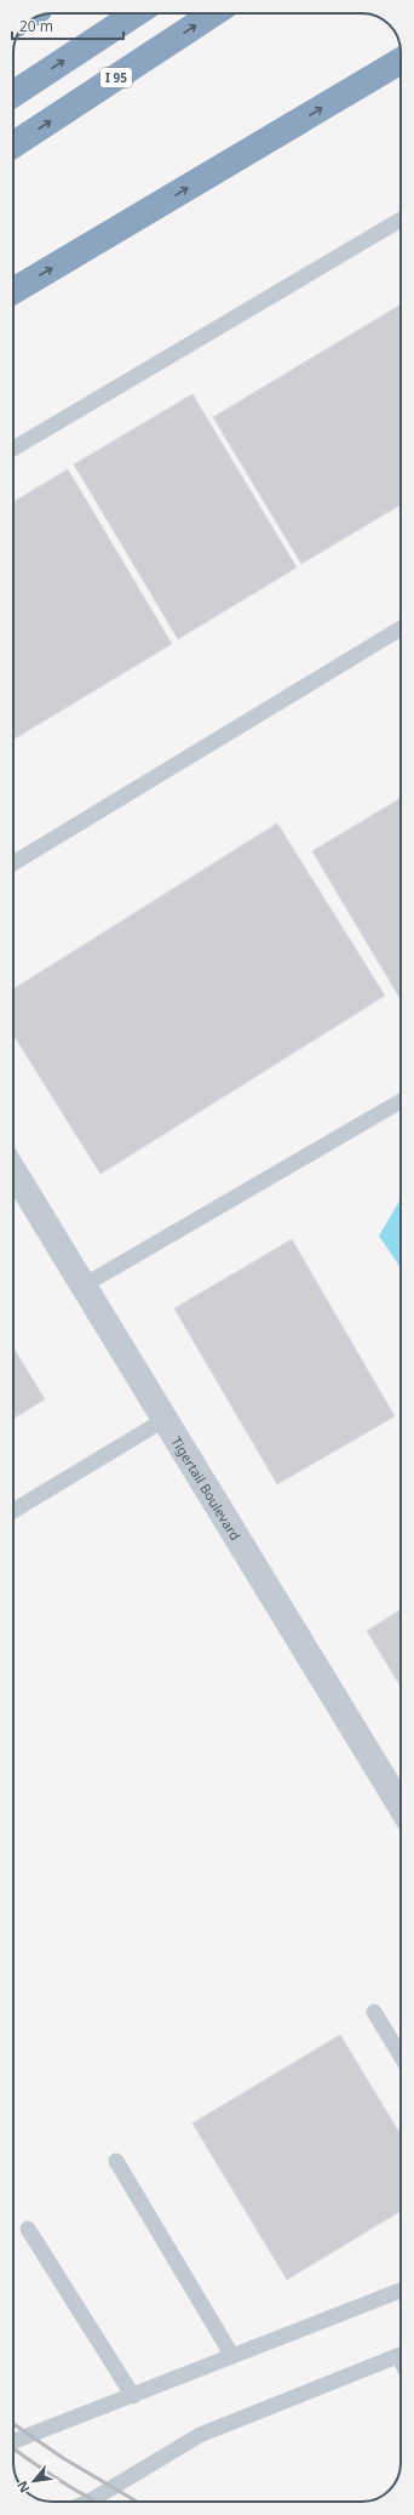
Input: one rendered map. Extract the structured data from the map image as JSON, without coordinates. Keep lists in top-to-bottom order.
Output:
{
  "streets": {
    "highway": ["I 95"],
    "street": ["Tigertail Boulevard"]
  },
  "scale_bar": "20 m",
  "north": "bottom left"
}
